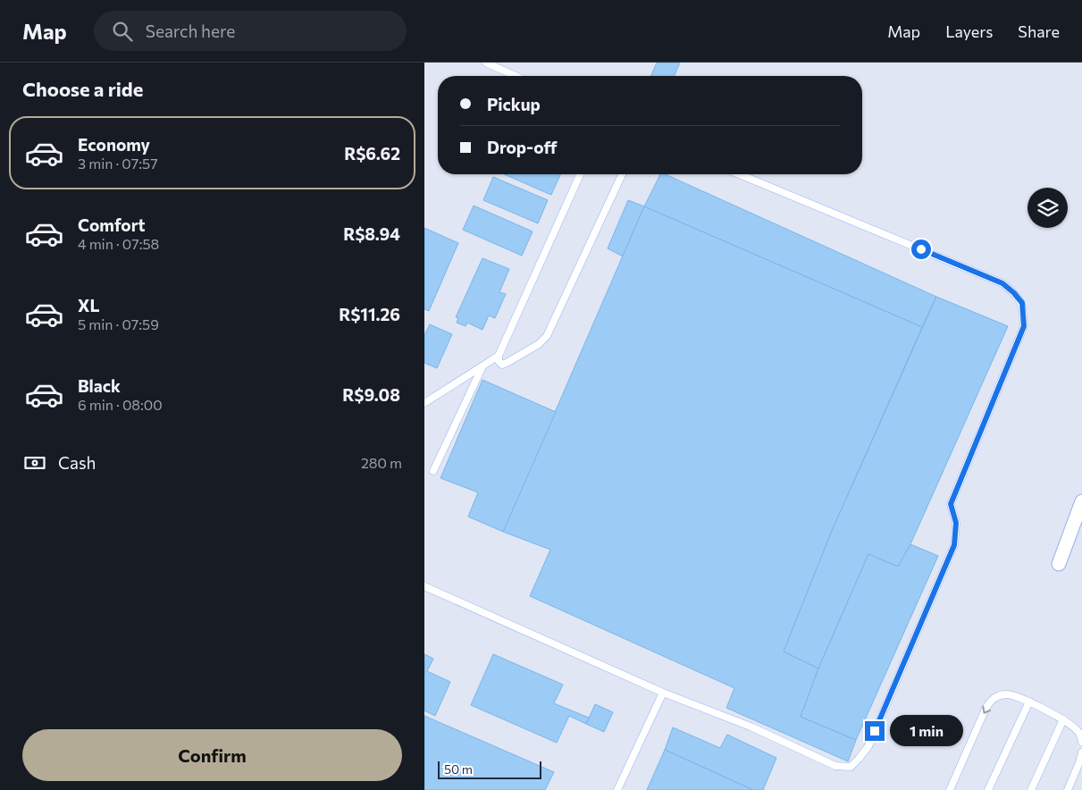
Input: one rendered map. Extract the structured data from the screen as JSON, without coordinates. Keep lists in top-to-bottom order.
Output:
{
  "scale_bar": "50 m",
  "page": {
    "header": "Map",
    "search": "Search here",
    "nav": ["Map", "Layers", "Share"],
    "heading": "Choose a ride",
    "banner": ["Pickup", "Drop-off"],
    "list": [
      {
        "name": "Economy",
        "note": "3 min · 07:57",
        "value": "R$6.62"
      },
      {
        "name": "Comfort",
        "note": "4 min · 07:58",
        "value": "R$8.94"
      },
      {
        "name": "XL",
        "note": "5 min · 07:59",
        "value": "R$11.26"
      },
      {
        "name": "Black",
        "note": "6 min · 08:00",
        "value": "R$9.08"
      }
    ],
    "pay": ["Cash", "280 m"],
    "bubble": "1 min",
    "buttons": "Confirm",
    "scale": "50 m"
  }
}
